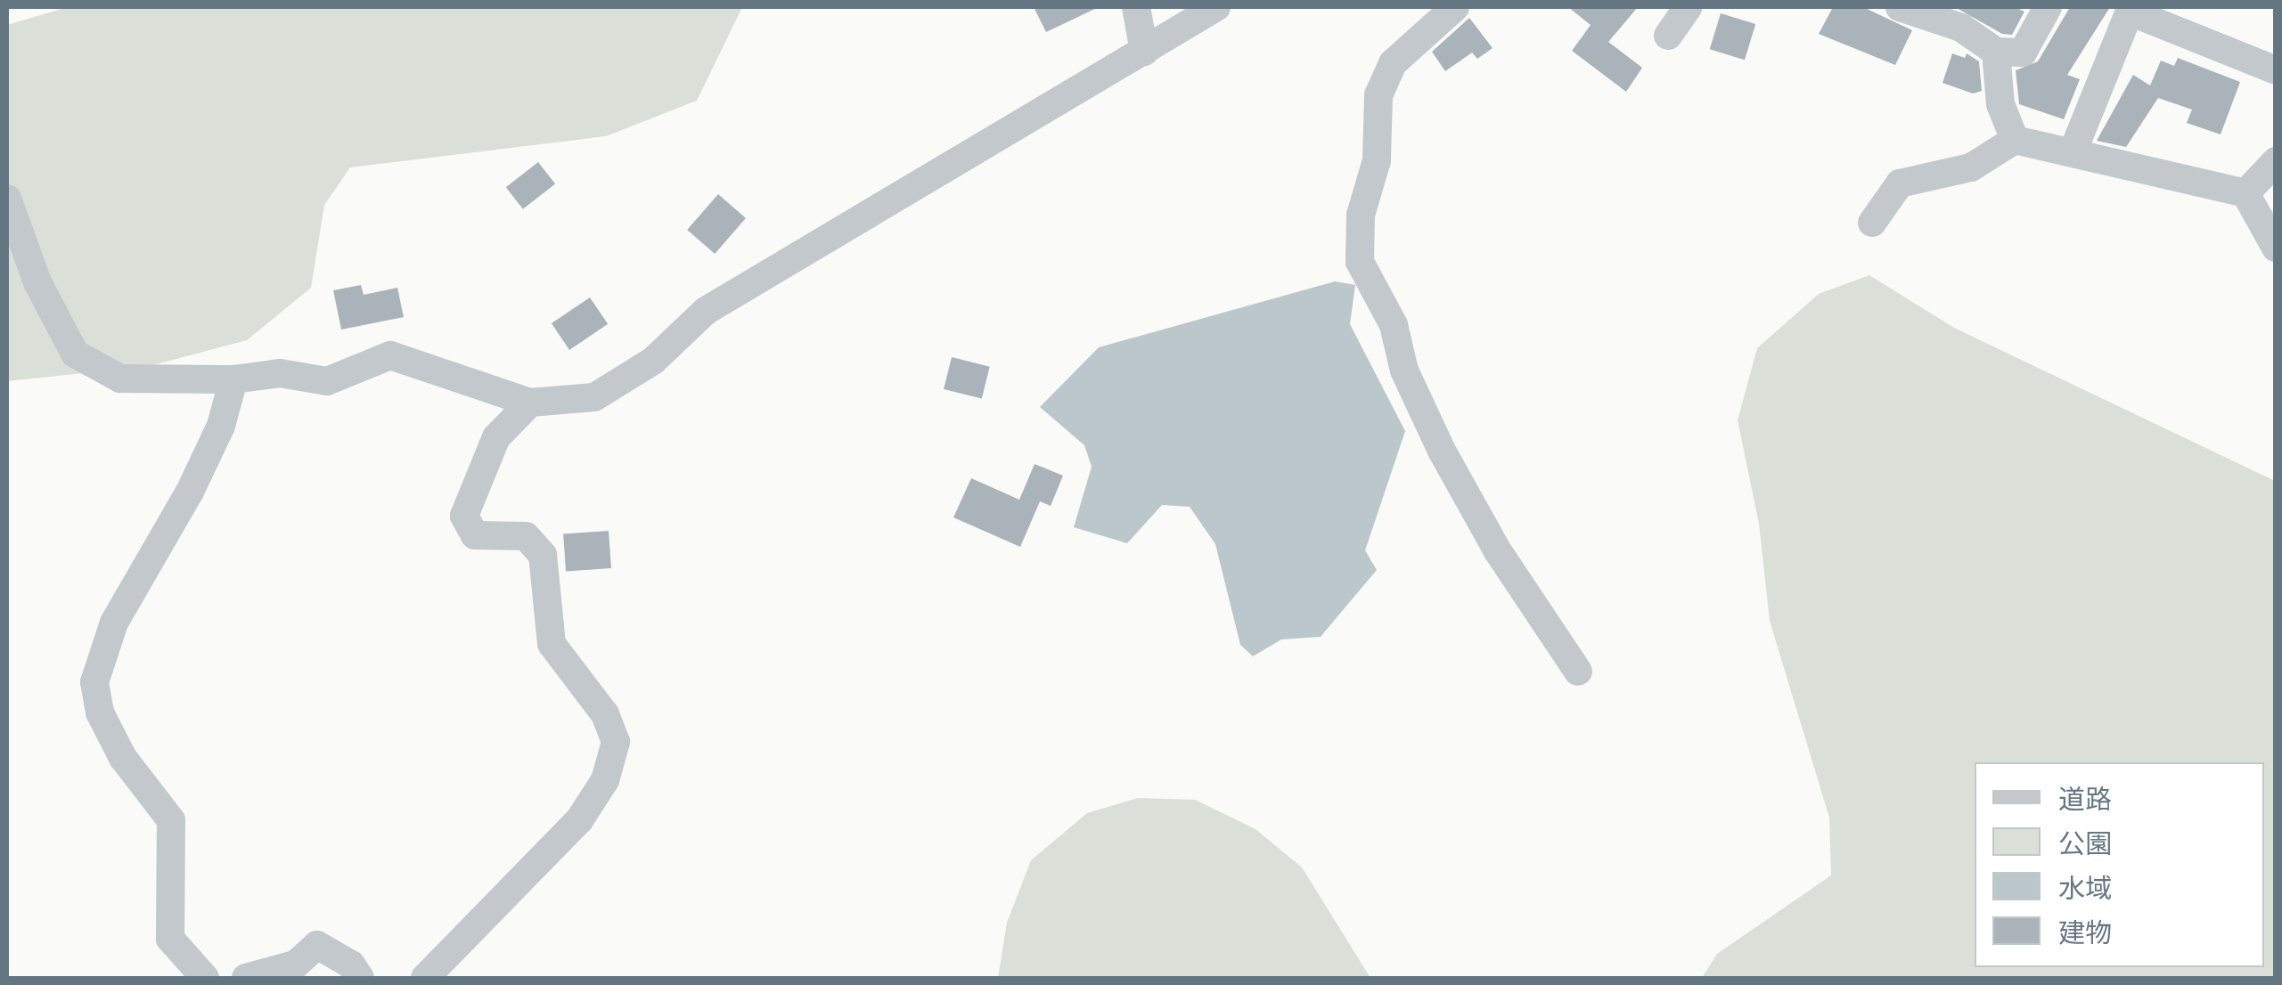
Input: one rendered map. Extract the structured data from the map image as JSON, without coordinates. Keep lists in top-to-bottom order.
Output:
{
  "legend": [
    "道路",
    "公園",
    "水域",
    "建物"
  ]
}
